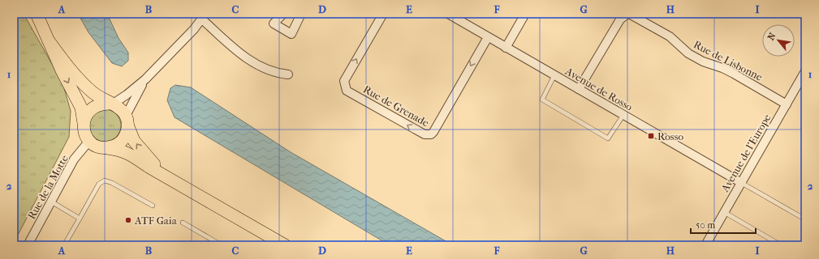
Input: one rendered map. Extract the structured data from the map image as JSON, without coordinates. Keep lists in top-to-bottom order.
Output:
{
  "streets": {
    "street": [
      "Rue de Lisbonne",
      "Avenue de Rosso",
      "Rue de Grenade",
      "Avenue de l'Europe",
      "Rue de la Motte"
    ]
  },
  "crossings": [
    ["Rue de Lisbonne", "Avenue de Rosso"],
    ["Rue de Lisbonne", "Avenue de l'Europe"],
    ["Avenue de Rosso", "Rue de Grenade"],
    ["Avenue de Rosso", "Avenue de l'Europe"]
  ],
  "places": {
    "transit": ["Rosso"],
    "other": ["ATF Gaia"]
  },
  "scale_bar": "50 m",
  "north": "top left",
  "grid": {
    "columns": [
      "A",
      "B",
      "C",
      "D",
      "E",
      "F",
      "G",
      "H",
      "I"
    ],
    "rows": ["1", "2"]
  }
}
